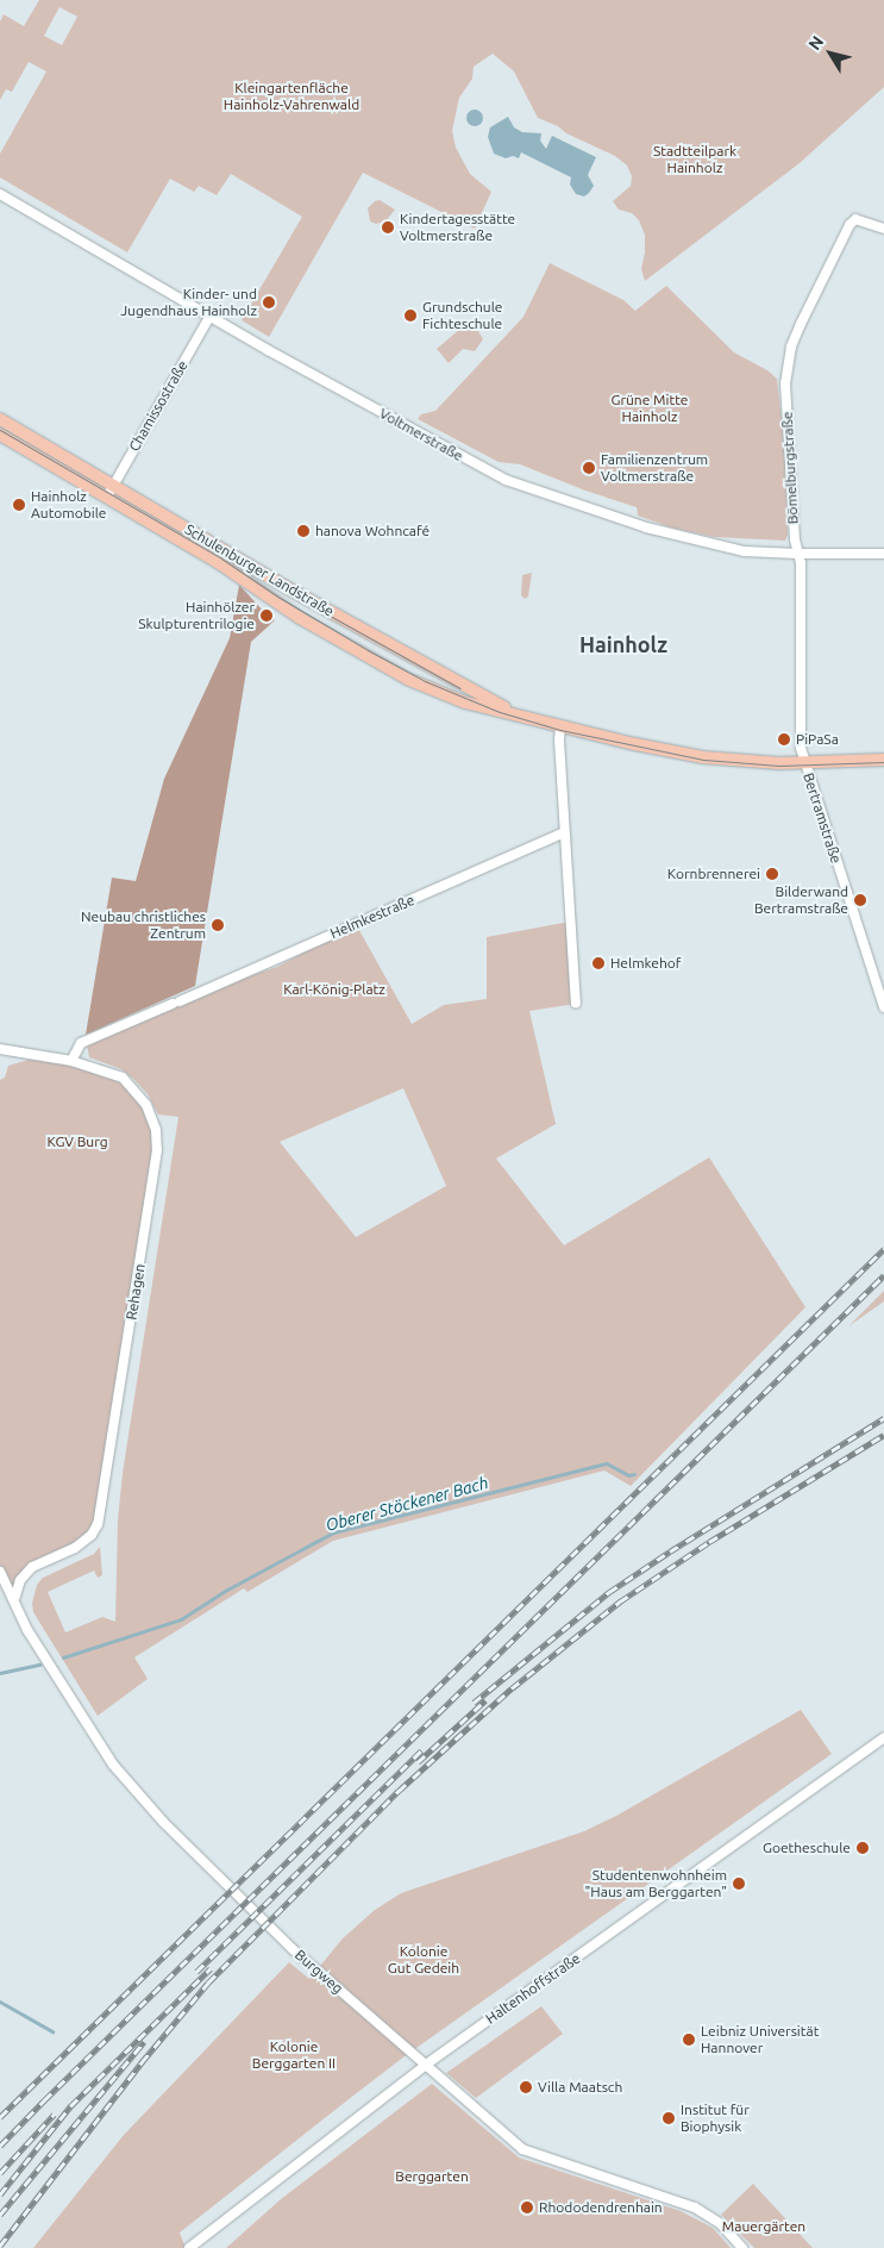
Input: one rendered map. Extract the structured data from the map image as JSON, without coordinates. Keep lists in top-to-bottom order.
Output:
{
  "streets": {
    "main road": ["Schulenburger Landstraße"],
    "street": [
      "Chamissostraße",
      "Voltmerstraße",
      "Bömelburgstraße",
      "Bertramstraße",
      "Helmkestraße",
      "Rehagen",
      "Burgweg",
      "Haltenhoffstraße"
    ]
  },
  "crossings": [
    ["Chamissostraße", "Voltmerstraße"],
    ["Chamissostraße", "Schulenburger Landstraße"],
    ["Voltmerstraße", "Bömelburgstraße"],
    ["Bömelburgstraße", "Schulenburger Landstraße"],
    ["Bömelburgstraße", "Bertramstraße"],
    ["Schulenburger Landstraße", "Bertramstraße"],
    ["Helmkestraße", "Rehagen"],
    ["Rehagen", "Burgweg"],
    ["Burgweg", "Haltenhoffstraße"]
  ],
  "districts": ["Hainholz"],
  "water": ["Oberer Stöckener Bach"],
  "parks": [
    "Kleingartenfläche Hainholz-Vahrenwald",
    "Stadtteilpark Hainholz",
    "Grüne Mitte Hainholz",
    "Karl-König-Platz",
    "KGV Burg",
    "Kolonie Gut Gedeih",
    "Kolonie Berggarten II",
    "Berggarten",
    "Mauergärten"
  ],
  "places": [
    "Kindertagesstätte Voltmerstraße",
    "Kinder- und Jugendhaus Hainholz",
    "Grundschule Fichteschule",
    "Familienzentrum Voltmerstraße",
    "Hainholz Automobile",
    "hanova Wohncafé",
    "Hainhölzer Skulpturentrilogie",
    "PiPaSa",
    "Kornbrennerei",
    "Bilderwand Bertramstraße",
    "Neubau christliches Zentrum",
    "Helmkehof",
    "Goetheschule",
    "Studentenwohnheim \"Haus am Berggarten\"",
    "Leibniz Universität Hannover",
    "Villa Maatsch",
    "Institut für Biophysik",
    "Rhododendrenhain"
  ],
  "north": "top left"
}
